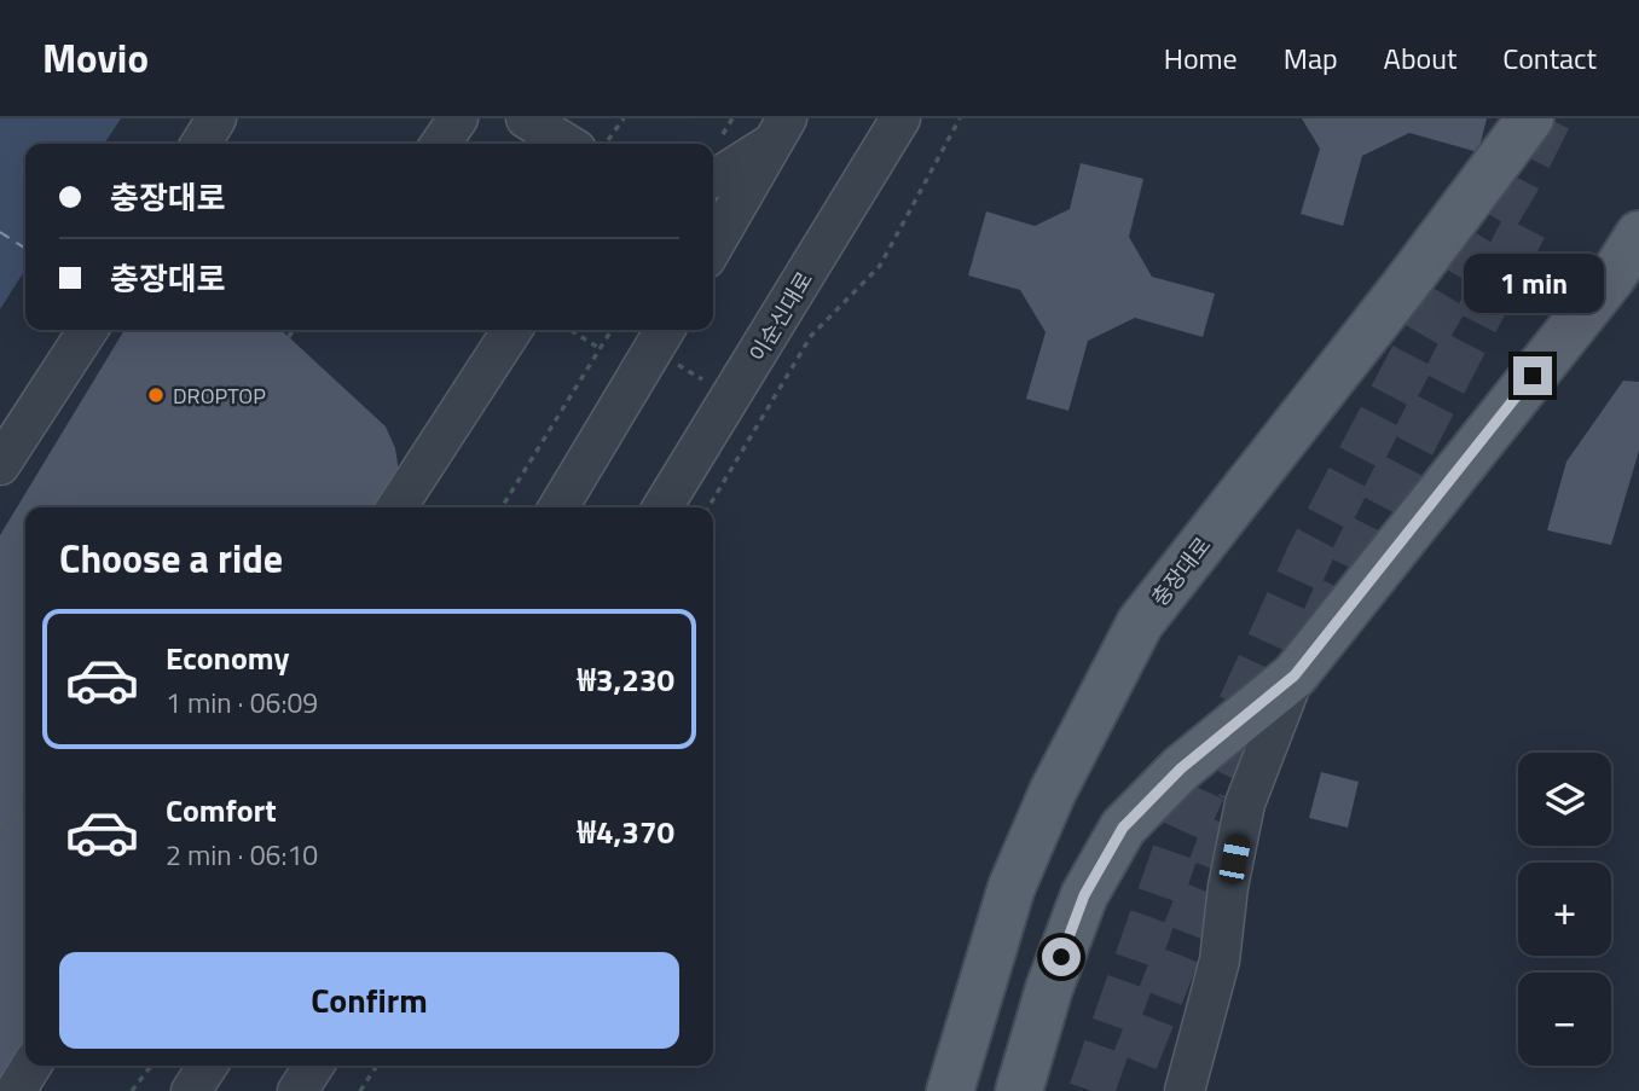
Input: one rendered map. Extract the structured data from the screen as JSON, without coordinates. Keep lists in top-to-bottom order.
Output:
{
  "streets": {
    "main road": ["충장대로"],
    "street": ["이순신대로"]
  },
  "places": ["DROPTOP"],
  "page": {
    "header": "Movio",
    "nav": [
      "Home",
      "Map",
      "About",
      "Contact"
    ],
    "banner": ["충장대로", "충장대로"],
    "bubble": "1 min",
    "heading": "Choose a ride",
    "list": [
      {
        "name": "Economy",
        "note": "1 min · 06:09",
        "value": "₩3,230"
      },
      {
        "name": "Comfort",
        "note": "2 min · 06:10",
        "value": "₩4,370"
      }
    ],
    "map_buttons": ["+", "−"],
    "buttons": "Confirm"
  }
}
